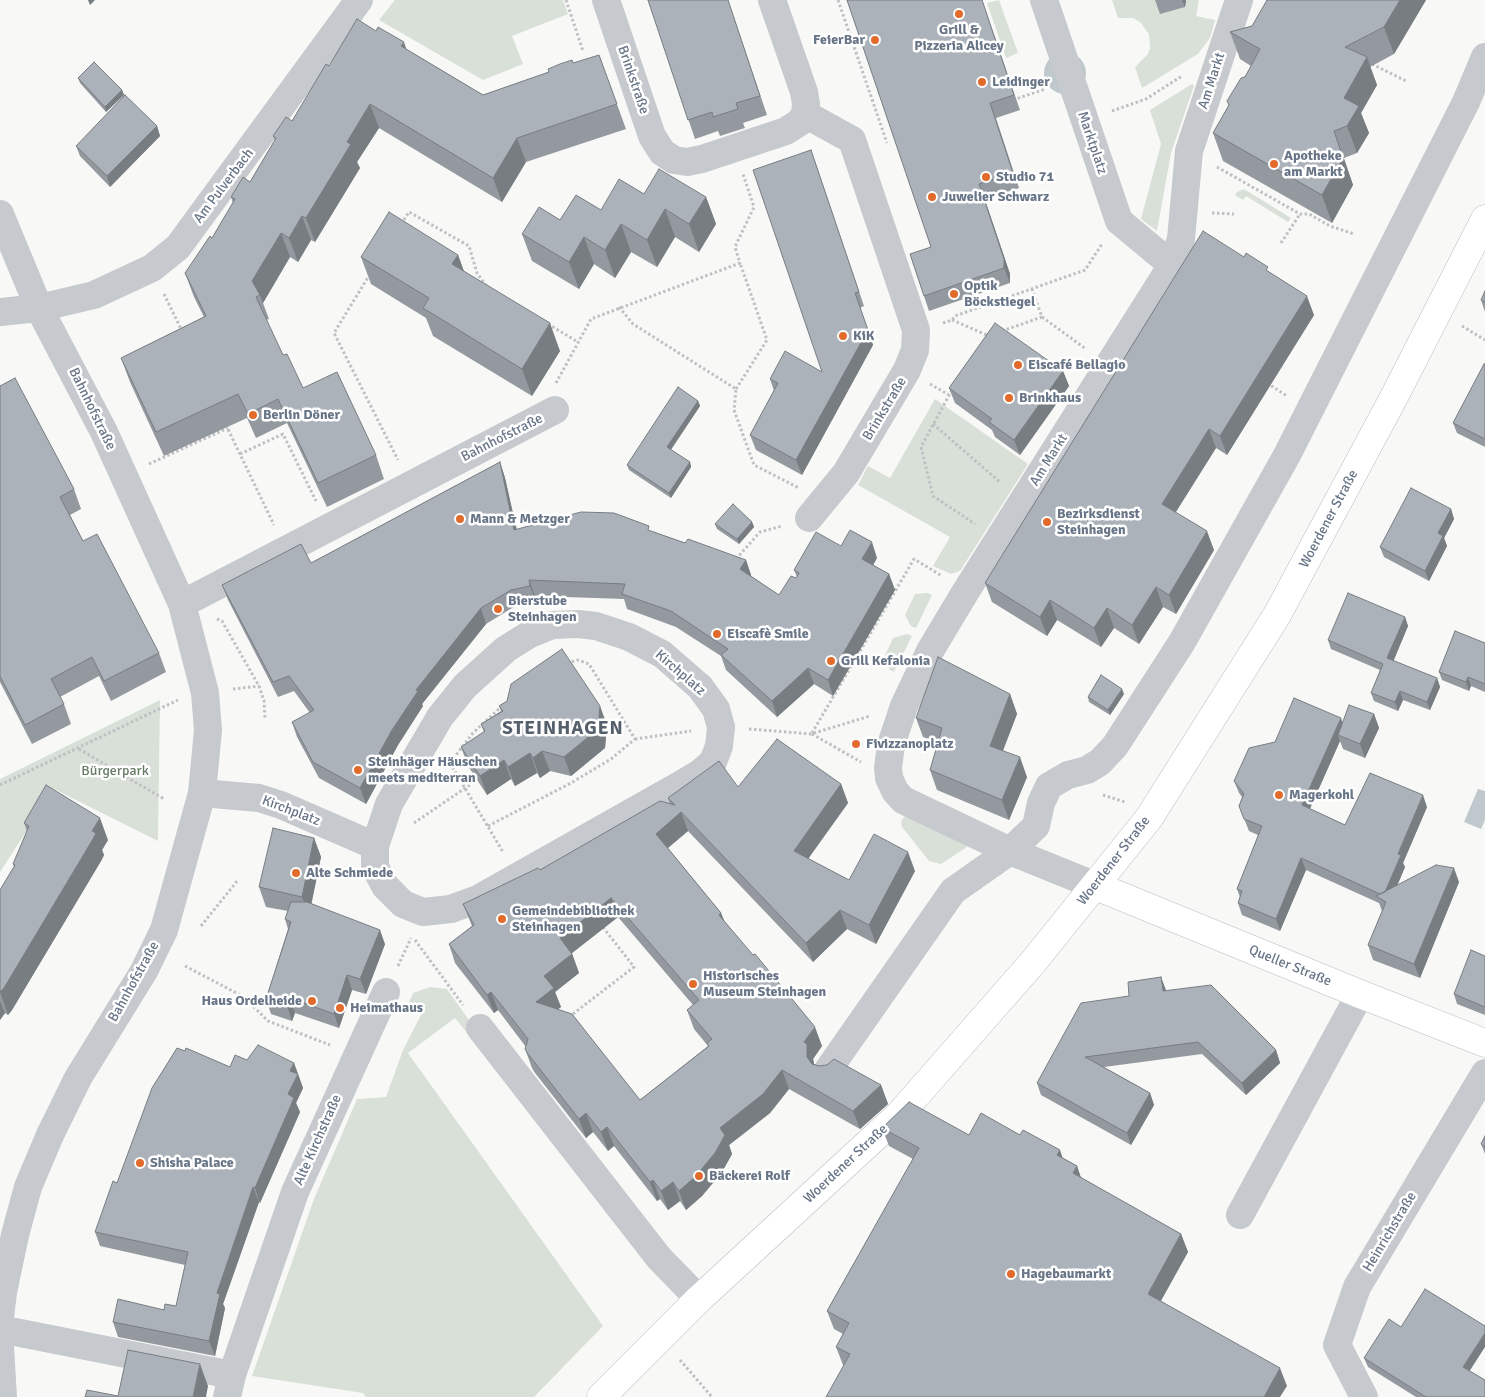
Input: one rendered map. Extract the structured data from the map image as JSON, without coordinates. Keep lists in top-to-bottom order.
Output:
{
  "streets": {
    "main road": ["Woerdener Straße", "Queller Straße"],
    "street": [
      "Brinkstraße",
      "Am Markt",
      "Marktplatz",
      "Am Pulverbach",
      "Bahnhofstraße",
      "Kirchplatz",
      "Alte Kirchstraße",
      "Heinrichstraße"
    ]
  },
  "crossings": [
    ["Am Pulverbach", "Bahnhofstraße"],
    ["Bahnhofstraße", "Kirchplatz"],
    ["Woerdener Straße", "Queller Straße"]
  ],
  "districts": ["STEINHAGEN"],
  "parks": ["Bürgerpark"],
  "places": [
    "Grill & Pizzeria Alicey",
    "FeierBar",
    "Leidinger",
    "Apotheke am Markt",
    "Studio 71",
    "Juwelier Schwarz",
    "Optik Böckstiegel",
    "KiK",
    "Eiscafé Bellagio",
    "Brinkhaus",
    "Berlin Döner",
    "Mann & Metzger",
    "Bezirksdienst Steinhagen",
    "Bierstube Steinhagen",
    "Eiscafè Smile",
    "Grill Kefalonia",
    "Fivizzanoplatz",
    "Steinhäger Häuschen meets mediterran",
    "Magerkohl",
    "Alte Schmiede",
    "Gemeindebibliothek Steinhagen",
    "Historisches Museum Steinhagen",
    "Haus Ordelheide",
    "Heimathaus",
    "Shisha Palace",
    "Bäckerei Rolf",
    "Hagebaumarkt"
  ]
}
